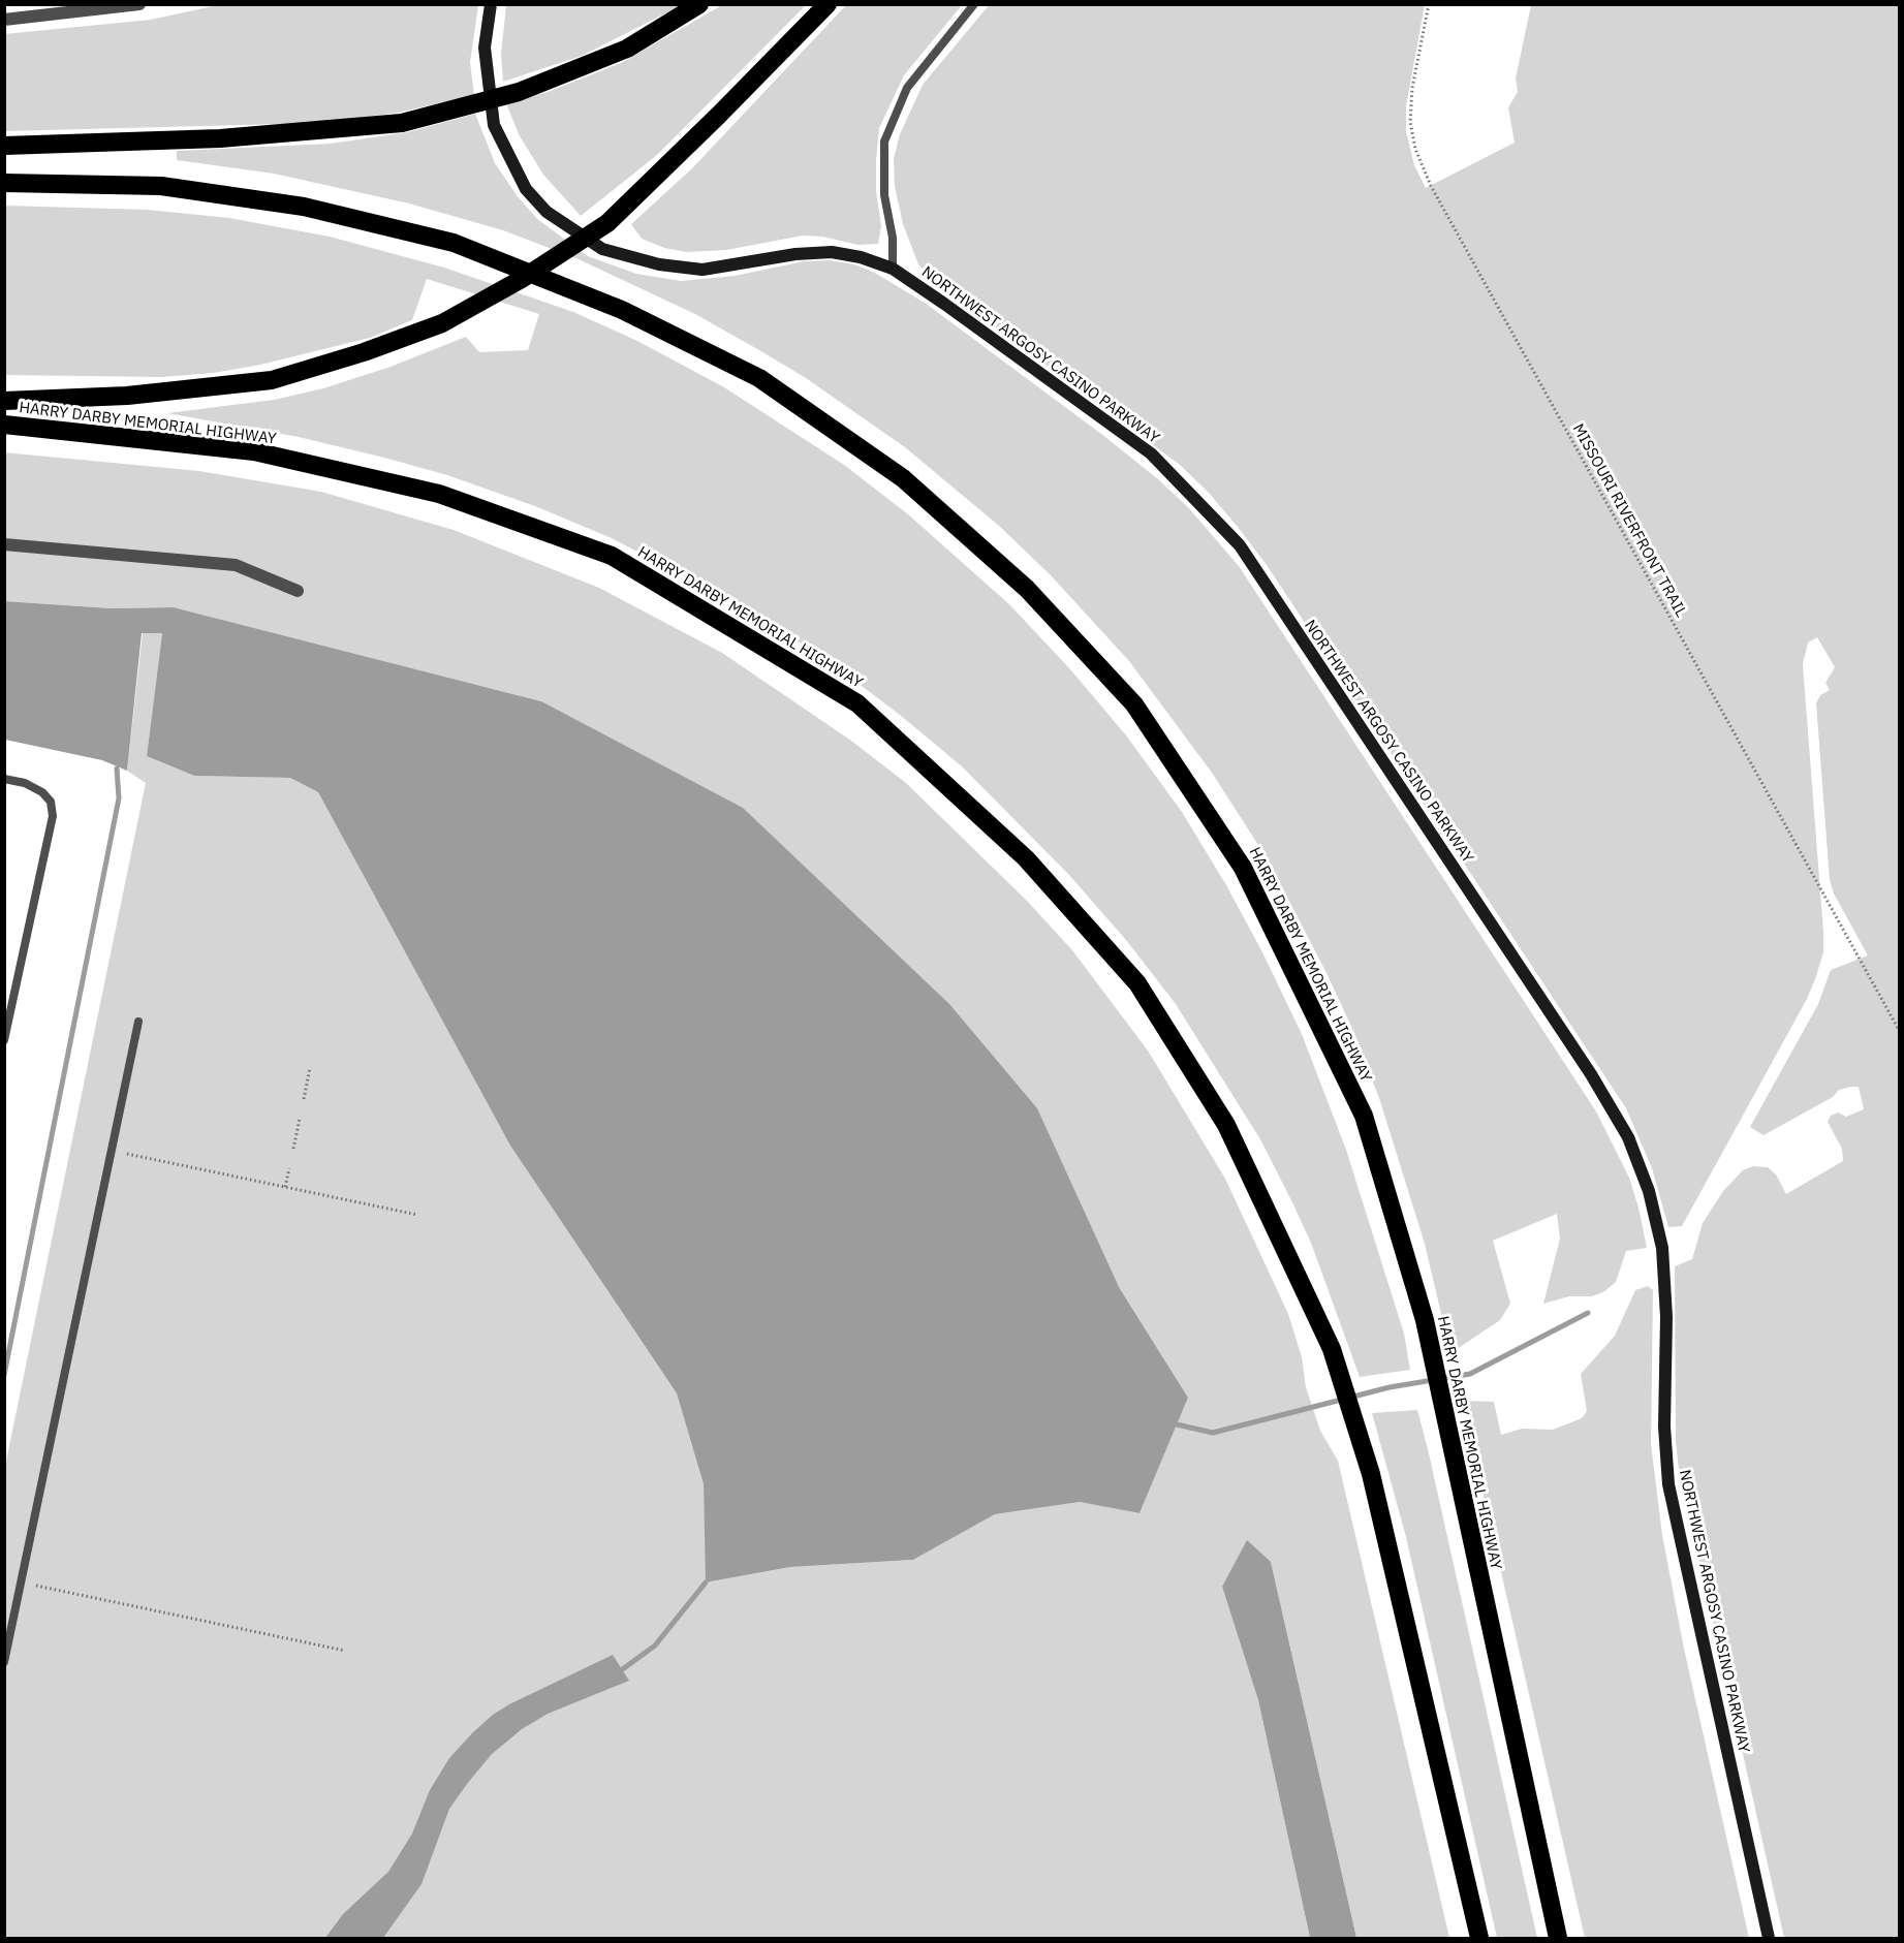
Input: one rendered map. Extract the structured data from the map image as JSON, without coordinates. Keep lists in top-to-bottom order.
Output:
{
  "streets": {
    "highway": ["HARRY DARBY MEMORIAL HIGHWAY"],
    "street": ["NORTHWEST ARGOSY CASINO PARKWAY"],
    "path": ["MISSOURI RIVERFRONT TRAIL"]
  }
}
